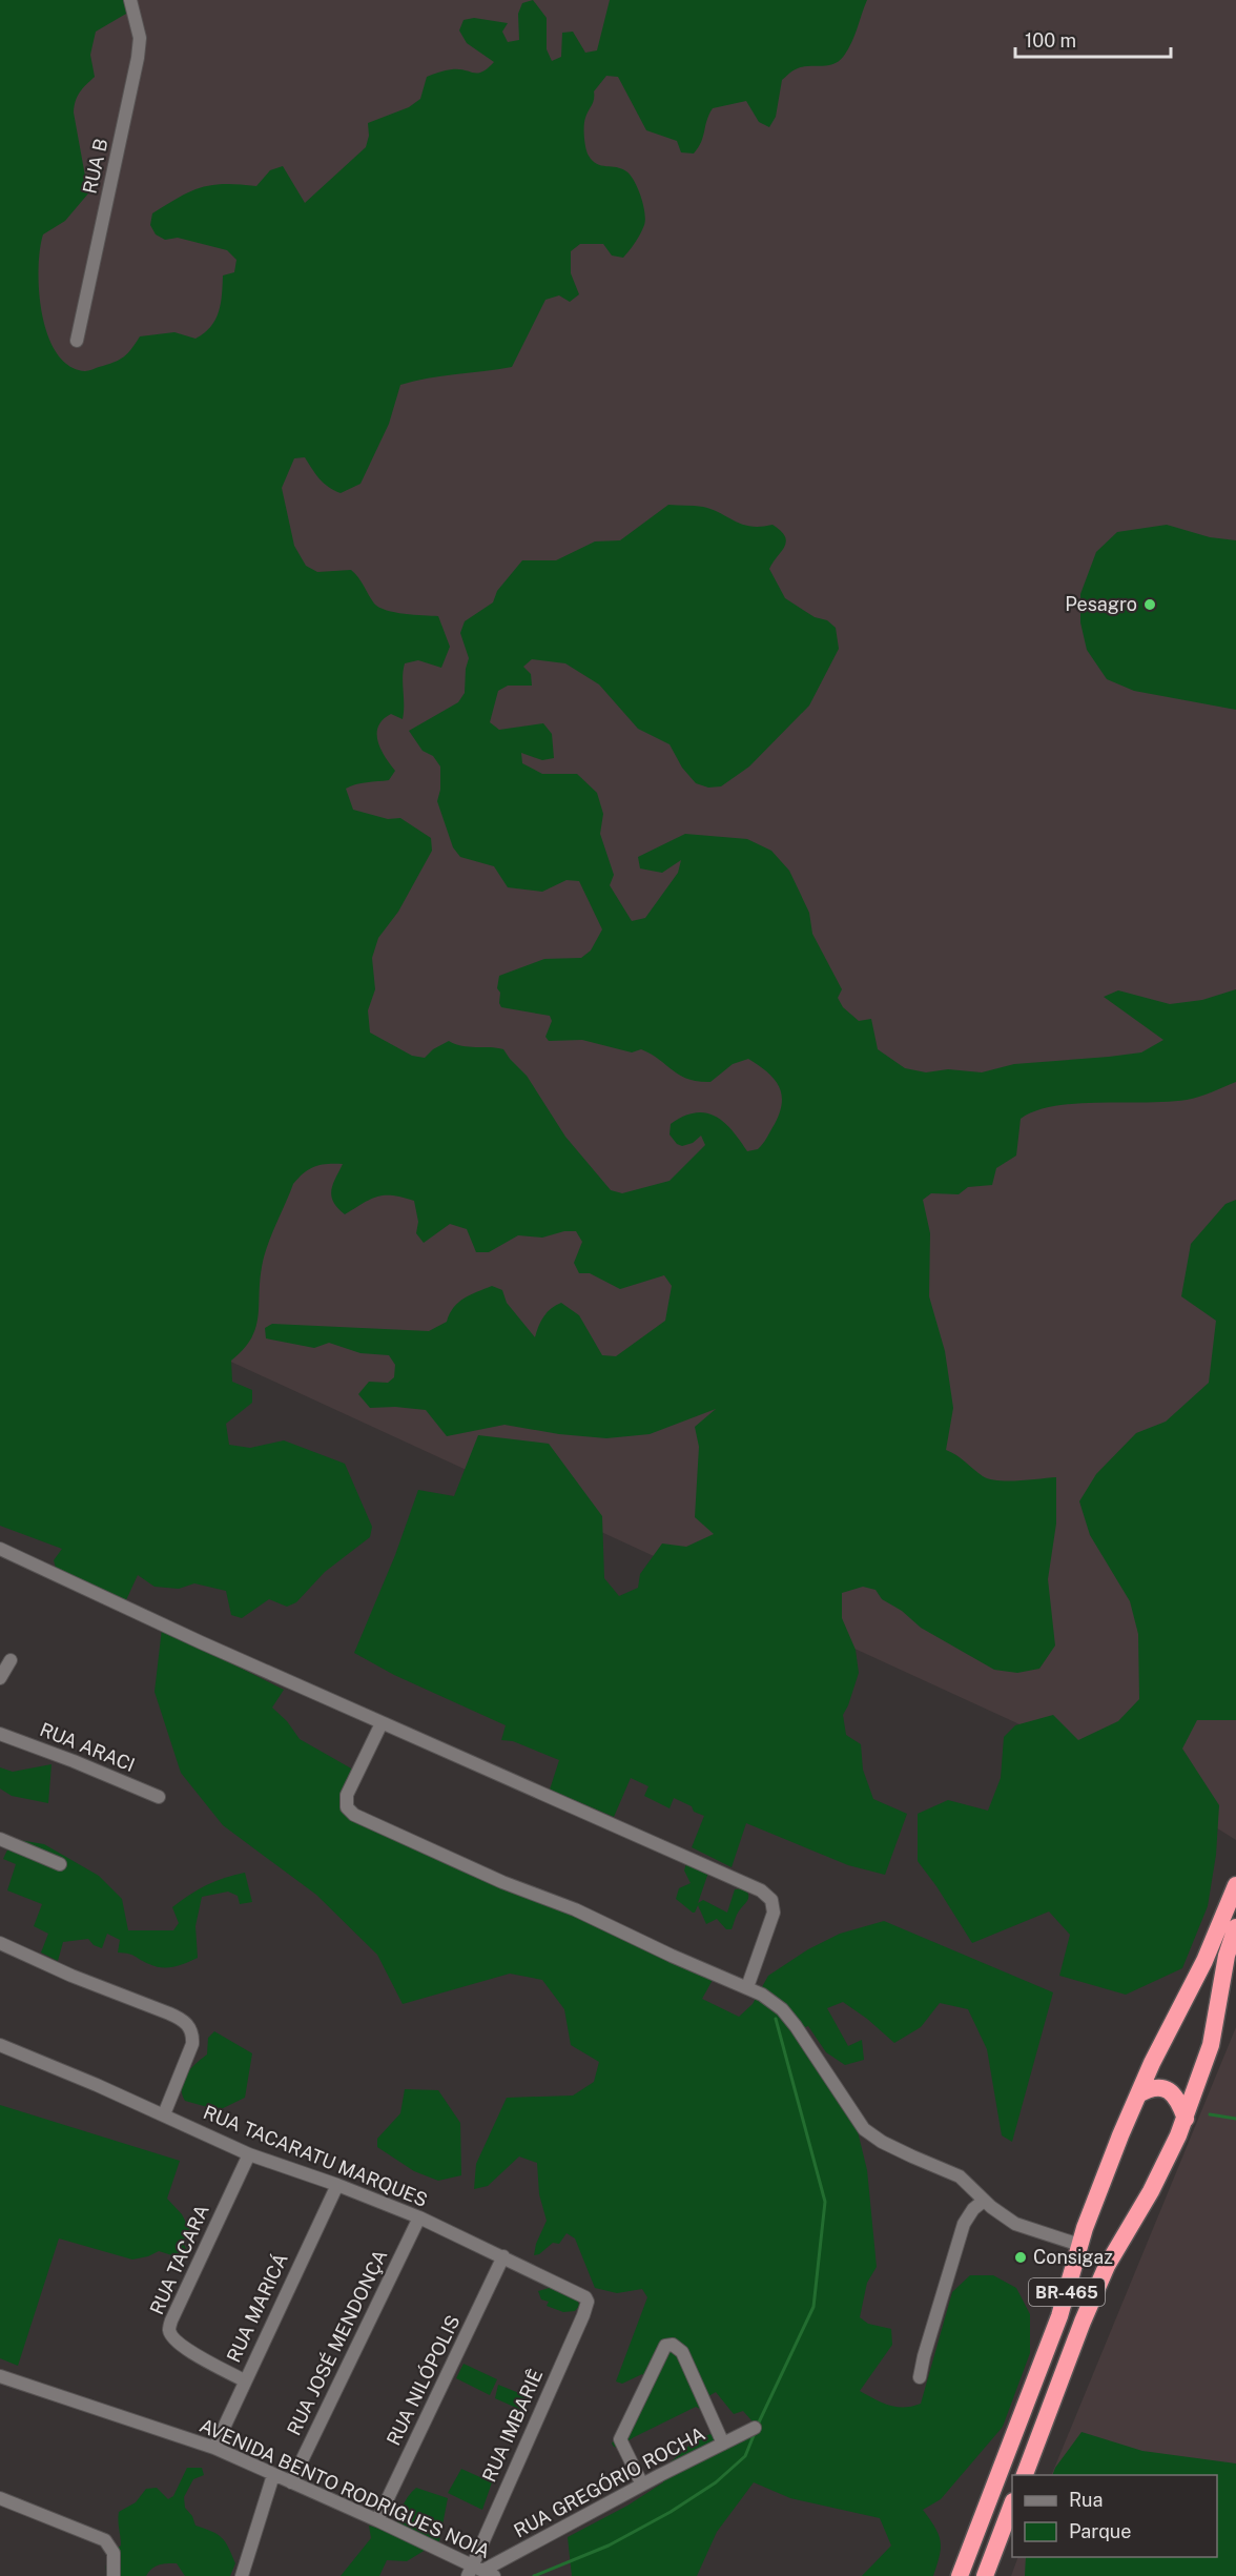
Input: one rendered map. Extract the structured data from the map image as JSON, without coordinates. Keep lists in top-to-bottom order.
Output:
{
  "streets": {
    "highway": ["BR-465"],
    "street": [
      "RUA B",
      "RUA ARACI",
      "RUA TACARATU MARQUES",
      "RUA TACARA",
      "RUA MARICÁ",
      "RUA JOSÉ MENDONÇA",
      "RUA NILÓPOLIS",
      "RUA IMBARIÊ",
      "RUA GREGÓRIO ROCHA",
      "AVENIDA BENTO RODRIGUES NOIA"
    ]
  },
  "crossings": [
    ["RUA TACARATU MARQUES", "RUA TACARA"],
    ["RUA TACARATU MARQUES", "RUA MARICÁ"],
    ["RUA TACARATU MARQUES", "RUA JOSÉ MENDONÇA"],
    ["RUA TACARATU MARQUES", "RUA NILÓPOLIS"],
    ["RUA TACARATU MARQUES", "RUA IMBARIÊ"],
    ["RUA TACARA", "RUA MARICÁ"],
    ["RUA MARICÁ", "AVENIDA BENTO RODRIGUES NOIA"],
    ["RUA JOSÉ MENDONÇA", "AVENIDA BENTO RODRIGUES NOIA"],
    ["RUA NILÓPOLIS", "AVENIDA BENTO RODRIGUES NOIA"],
    ["RUA IMBARIÊ", "RUA GREGÓRIO ROCHA"],
    ["RUA IMBARIÊ", "AVENIDA BENTO RODRIGUES NOIA"],
    ["RUA GREGÓRIO ROCHA", "AVENIDA BENTO RODRIGUES NOIA"]
  ],
  "places": ["Pesagro", "Consigaz"],
  "legend": ["Rua", "Parque"],
  "scale_bar": "100 m"
}
